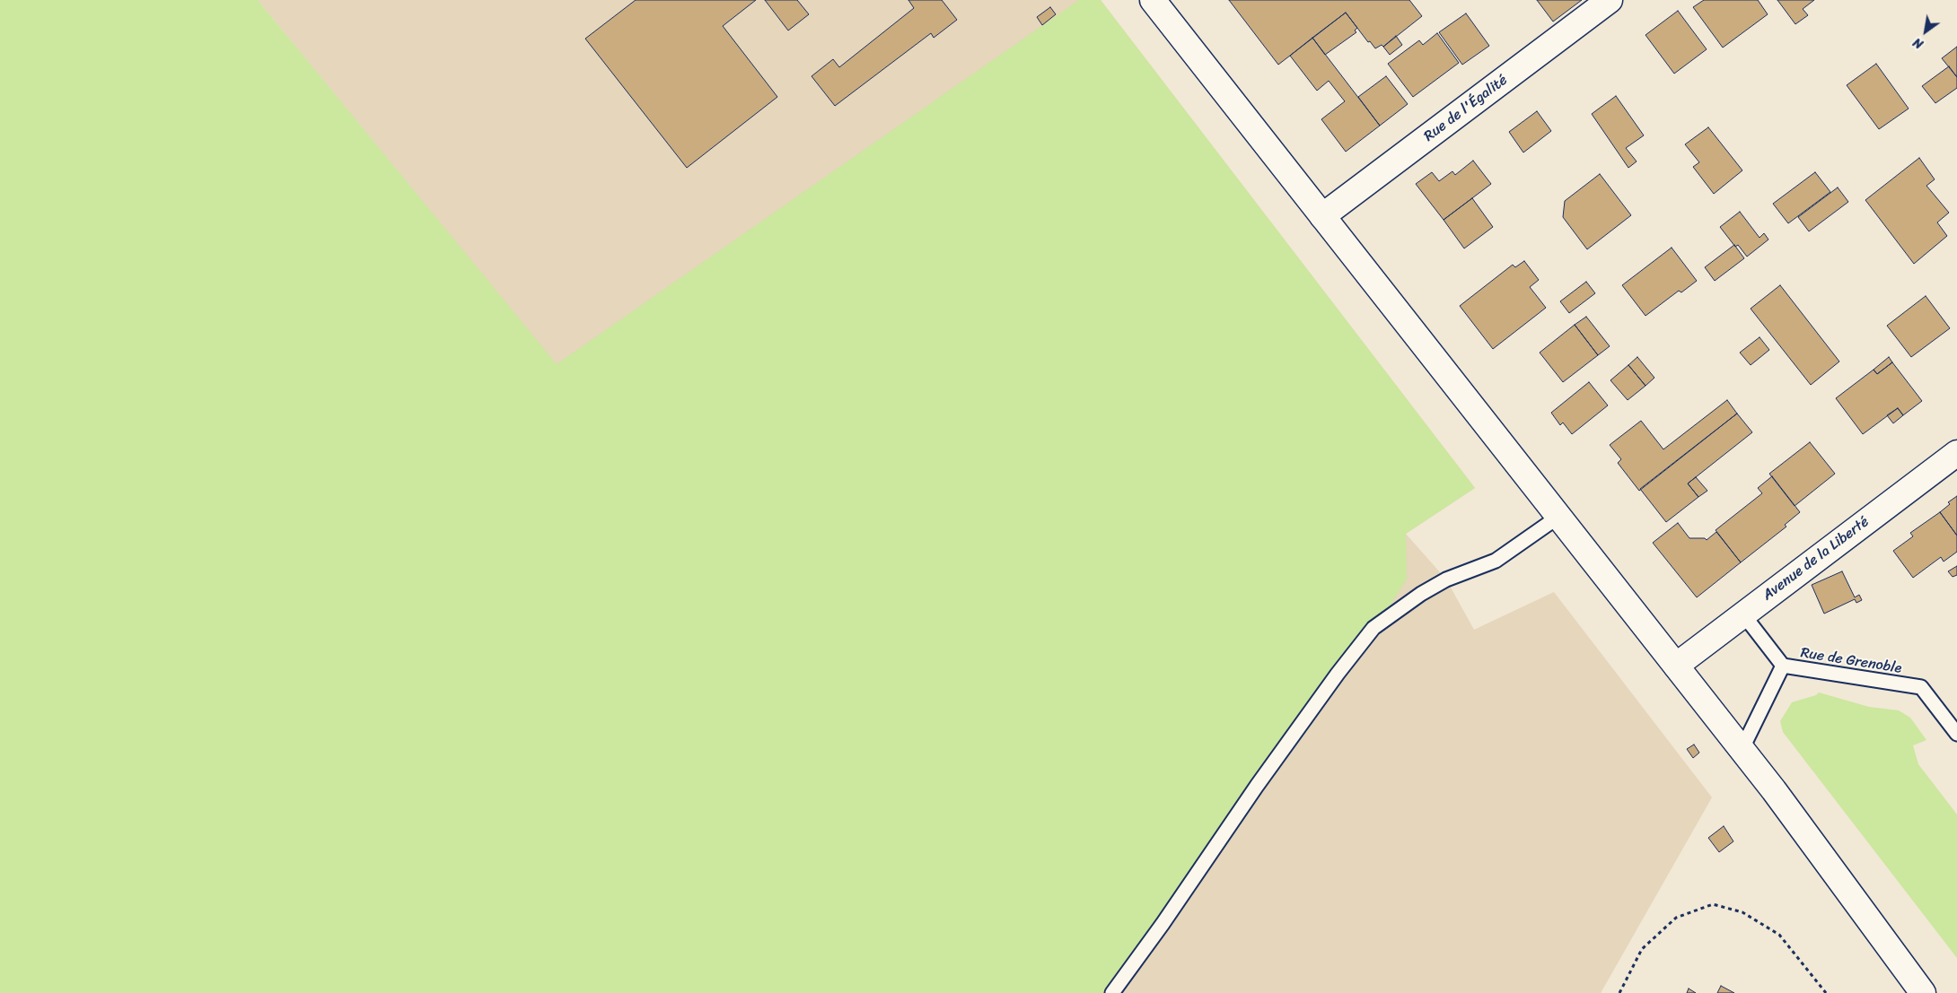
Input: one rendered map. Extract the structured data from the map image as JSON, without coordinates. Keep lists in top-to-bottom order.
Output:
{
  "streets": {
    "main road": ["Rue de l'Égalité", "Avenue de la Liberté"],
    "lane": ["Rue de Grenoble"]
  },
  "crossings": [
    ["Avenue de la Liberté", "Rue de Grenoble"]
  ],
  "north": "bottom left"
}
